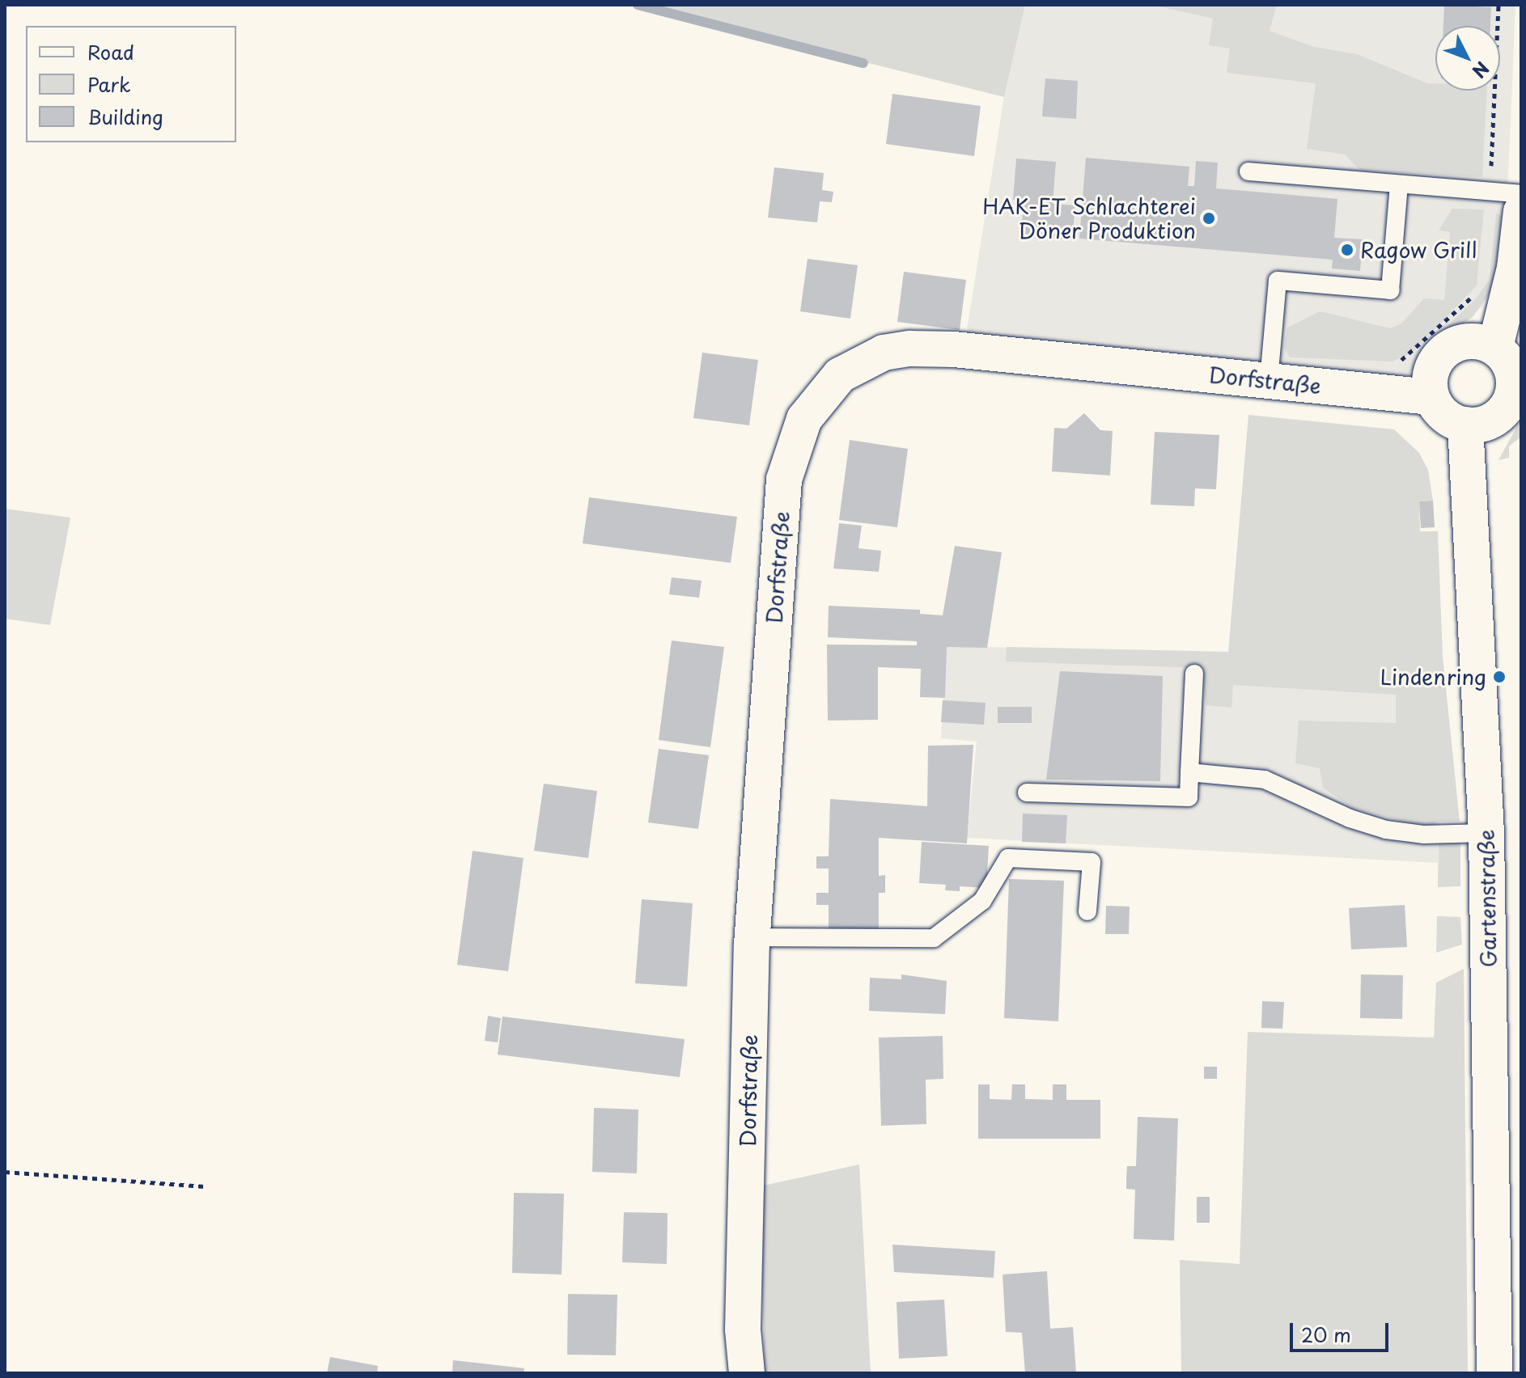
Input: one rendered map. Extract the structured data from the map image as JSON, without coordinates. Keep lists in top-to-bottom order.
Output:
{
  "streets": {
    "street": ["Dorfstraße", "Gartenstraße"]
  },
  "crossings": [
    ["Dorfstraße", "Gartenstraße"]
  ],
  "places": ["HAK-ET Schlachterei Döner Produktion", "Ragow Grill", "Lindenring"],
  "legend": ["Road", "Park", "Building"],
  "scale_bar": "20 m",
  "north": "bottom right"
}
